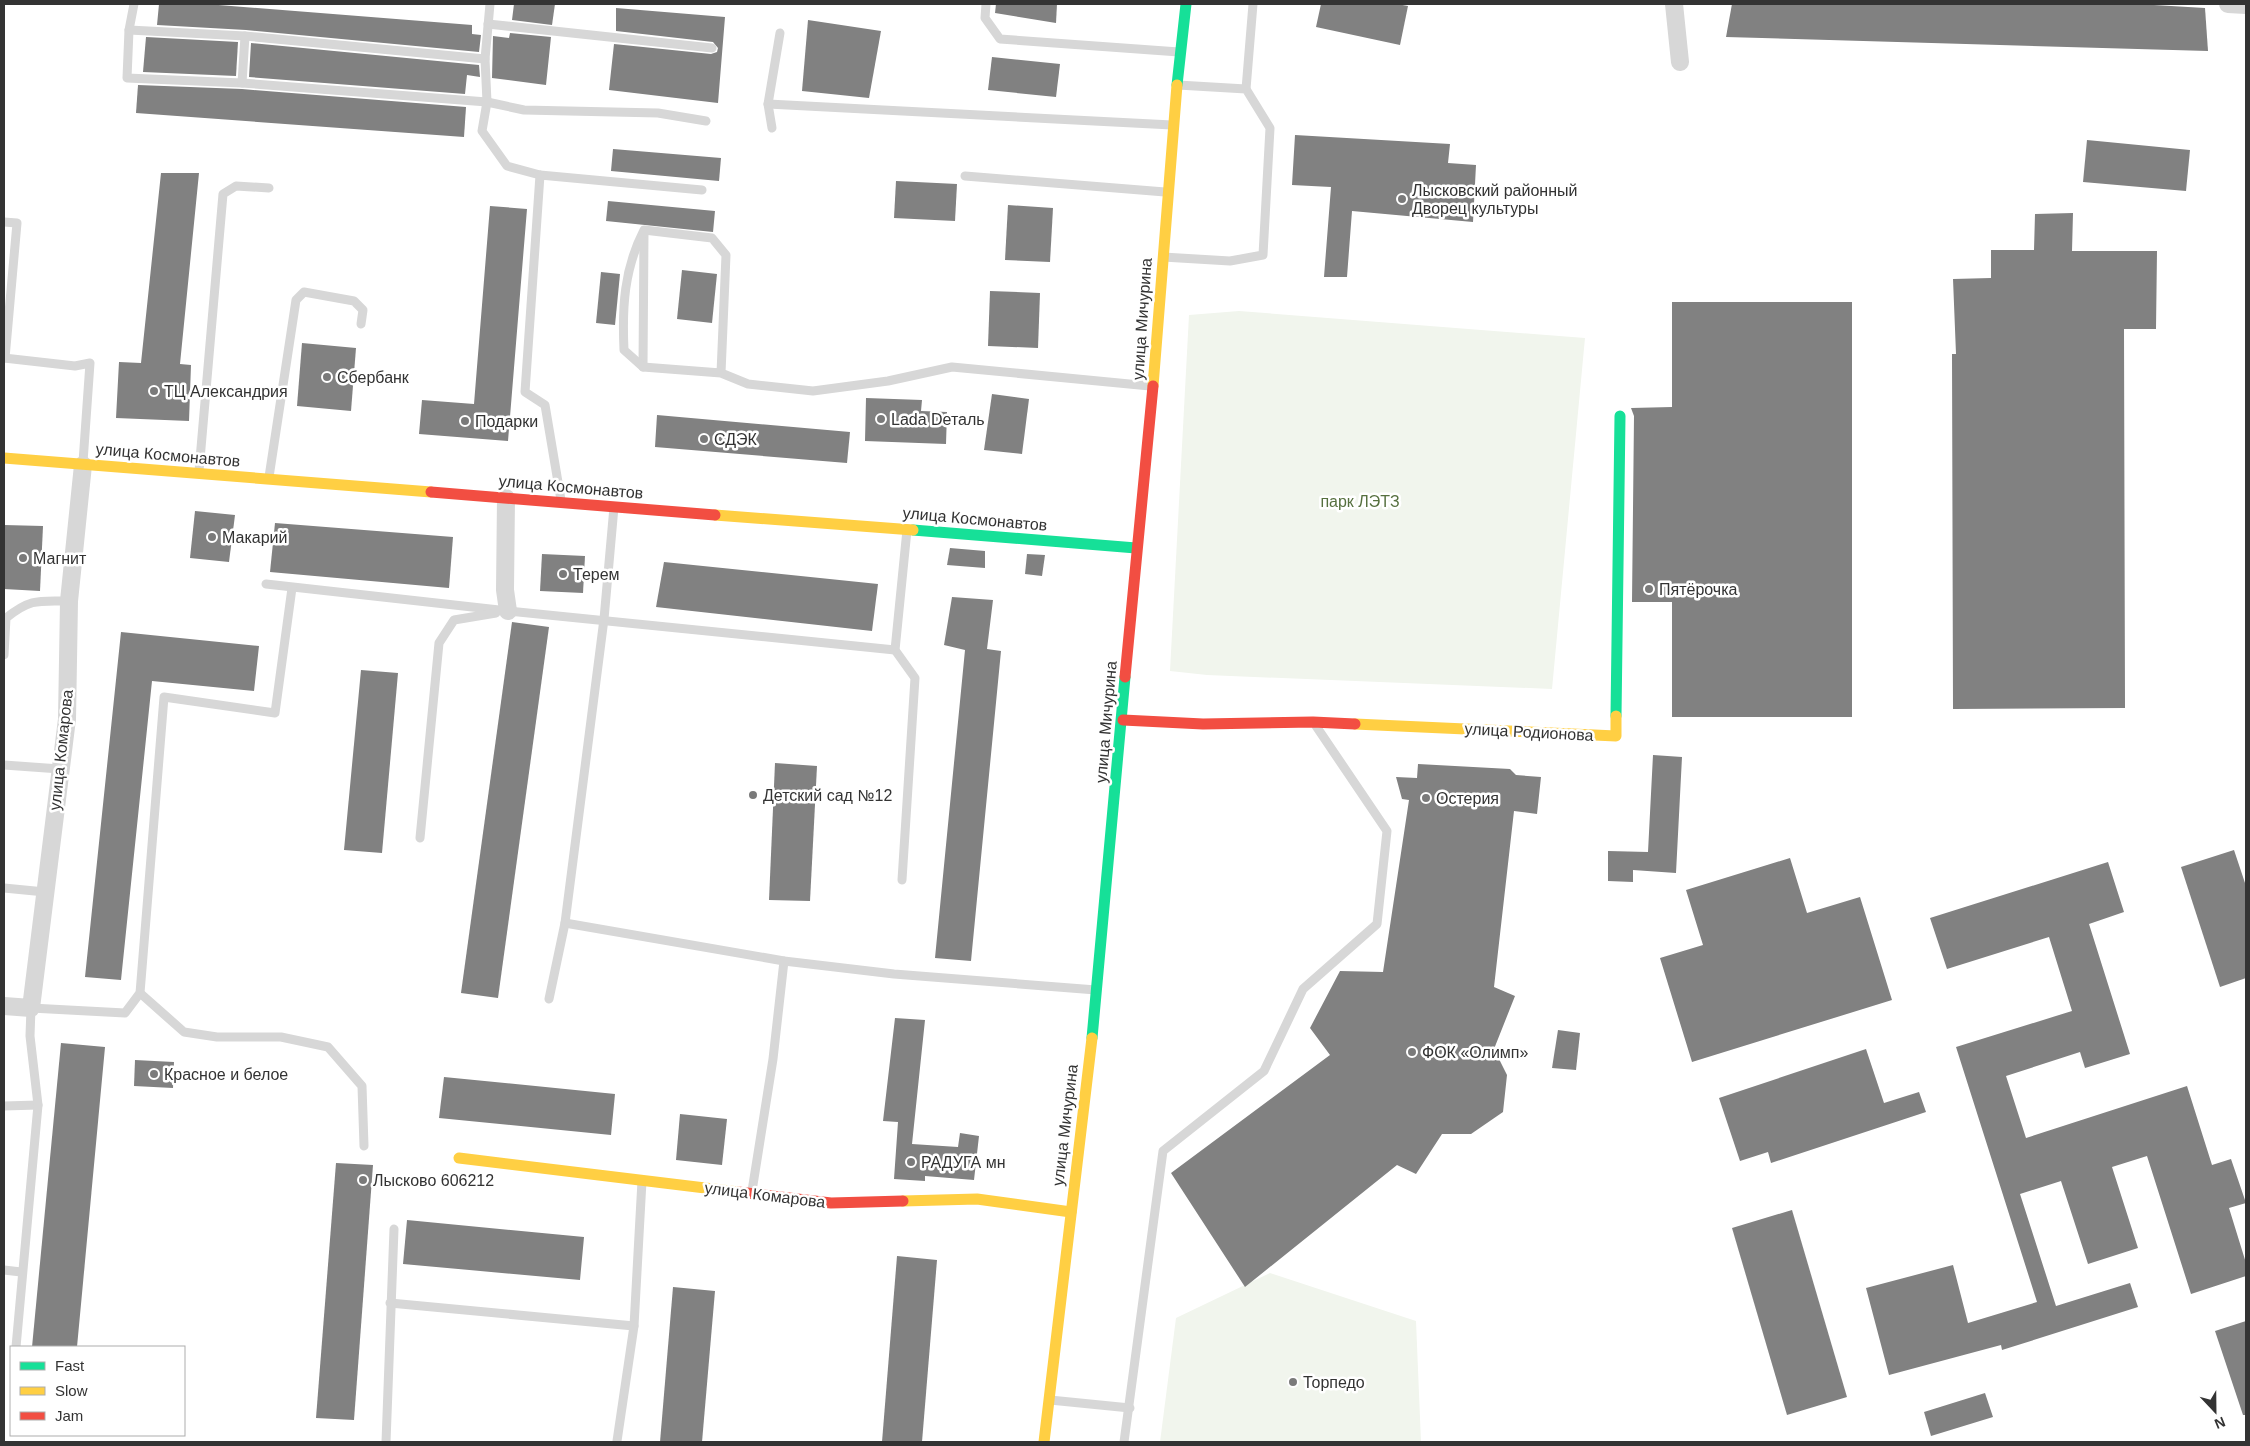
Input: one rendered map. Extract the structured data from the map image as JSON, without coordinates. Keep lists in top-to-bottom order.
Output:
{
  "streets": {
    "street": [
      "улица Мичурина",
      "улица Космонавтов",
      "улица Родионова",
      "улица Комарова"
    ]
  },
  "crossings": [
    ["улица Мичурина", "улица Космонавтов"],
    ["улица Мичурина", "улица Родионова"],
    ["улица Мичурина", "улица Комарова"],
    ["улица Космонавтов", "улица Комарова"]
  ],
  "parks": ["парк ЛЭТЗ"],
  "places": [
    "Лысковский районный Дворец культуры",
    "Сбербанк",
    "ТЦ Александрия",
    "Lada Dеталь",
    "Подарки",
    "СДЭК",
    "Макарий",
    "Магнит",
    "Терем",
    "Пятёрочка",
    "Детский сад №12",
    "Остерия",
    "ФОК «Олимп»",
    "Красное и белое",
    "РАДУГА мн",
    "Лысково 606212",
    "Торпедо"
  ],
  "legend": ["Fast", "Slow", "Jam"],
  "north": "bottom"
}
